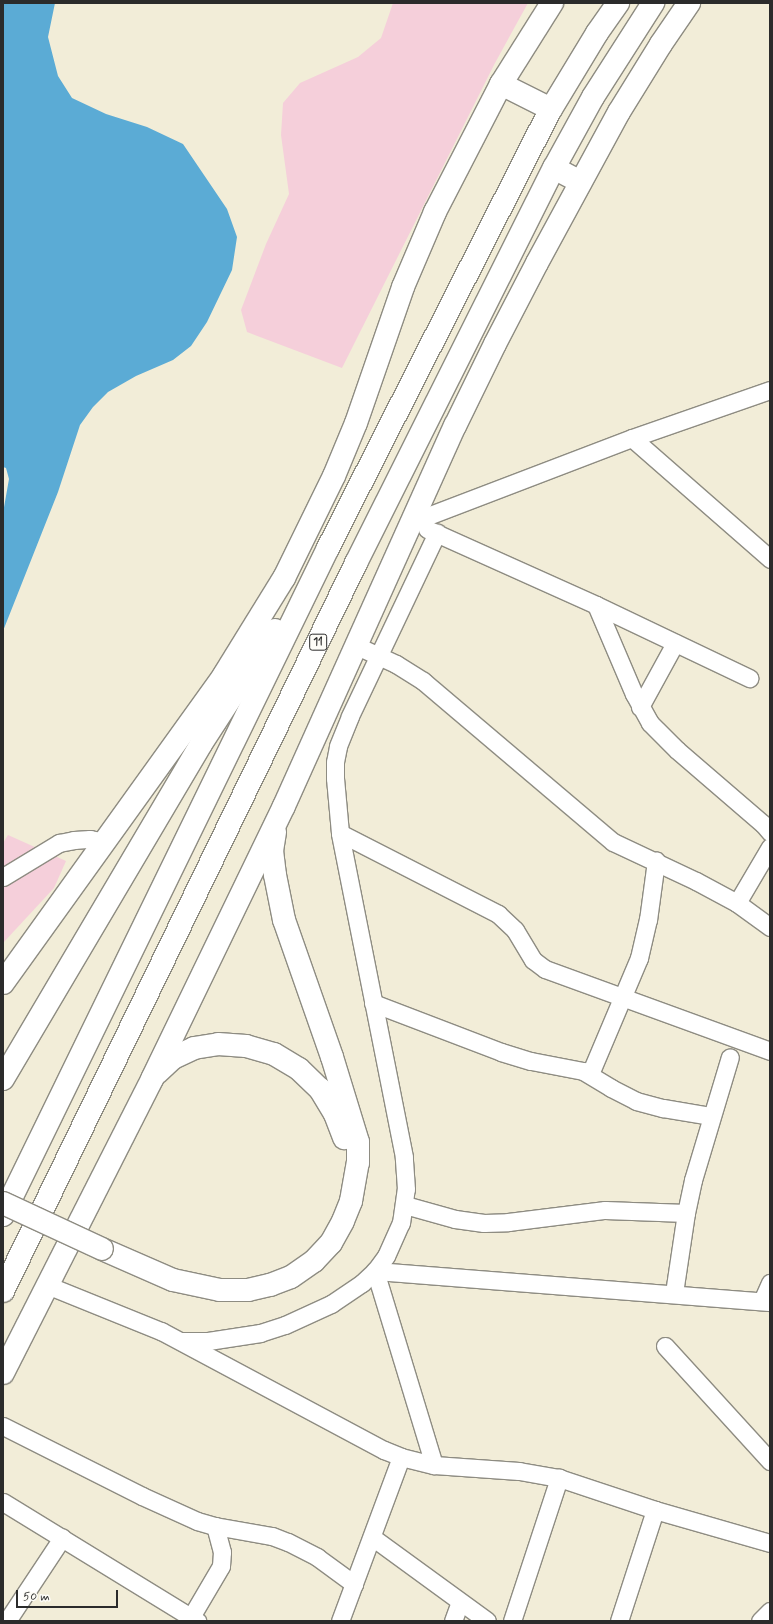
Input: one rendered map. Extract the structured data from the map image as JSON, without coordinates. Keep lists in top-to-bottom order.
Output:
{
  "streets": {
    "main road": ["11"]
  },
  "scale_bar": "50 m"
}
